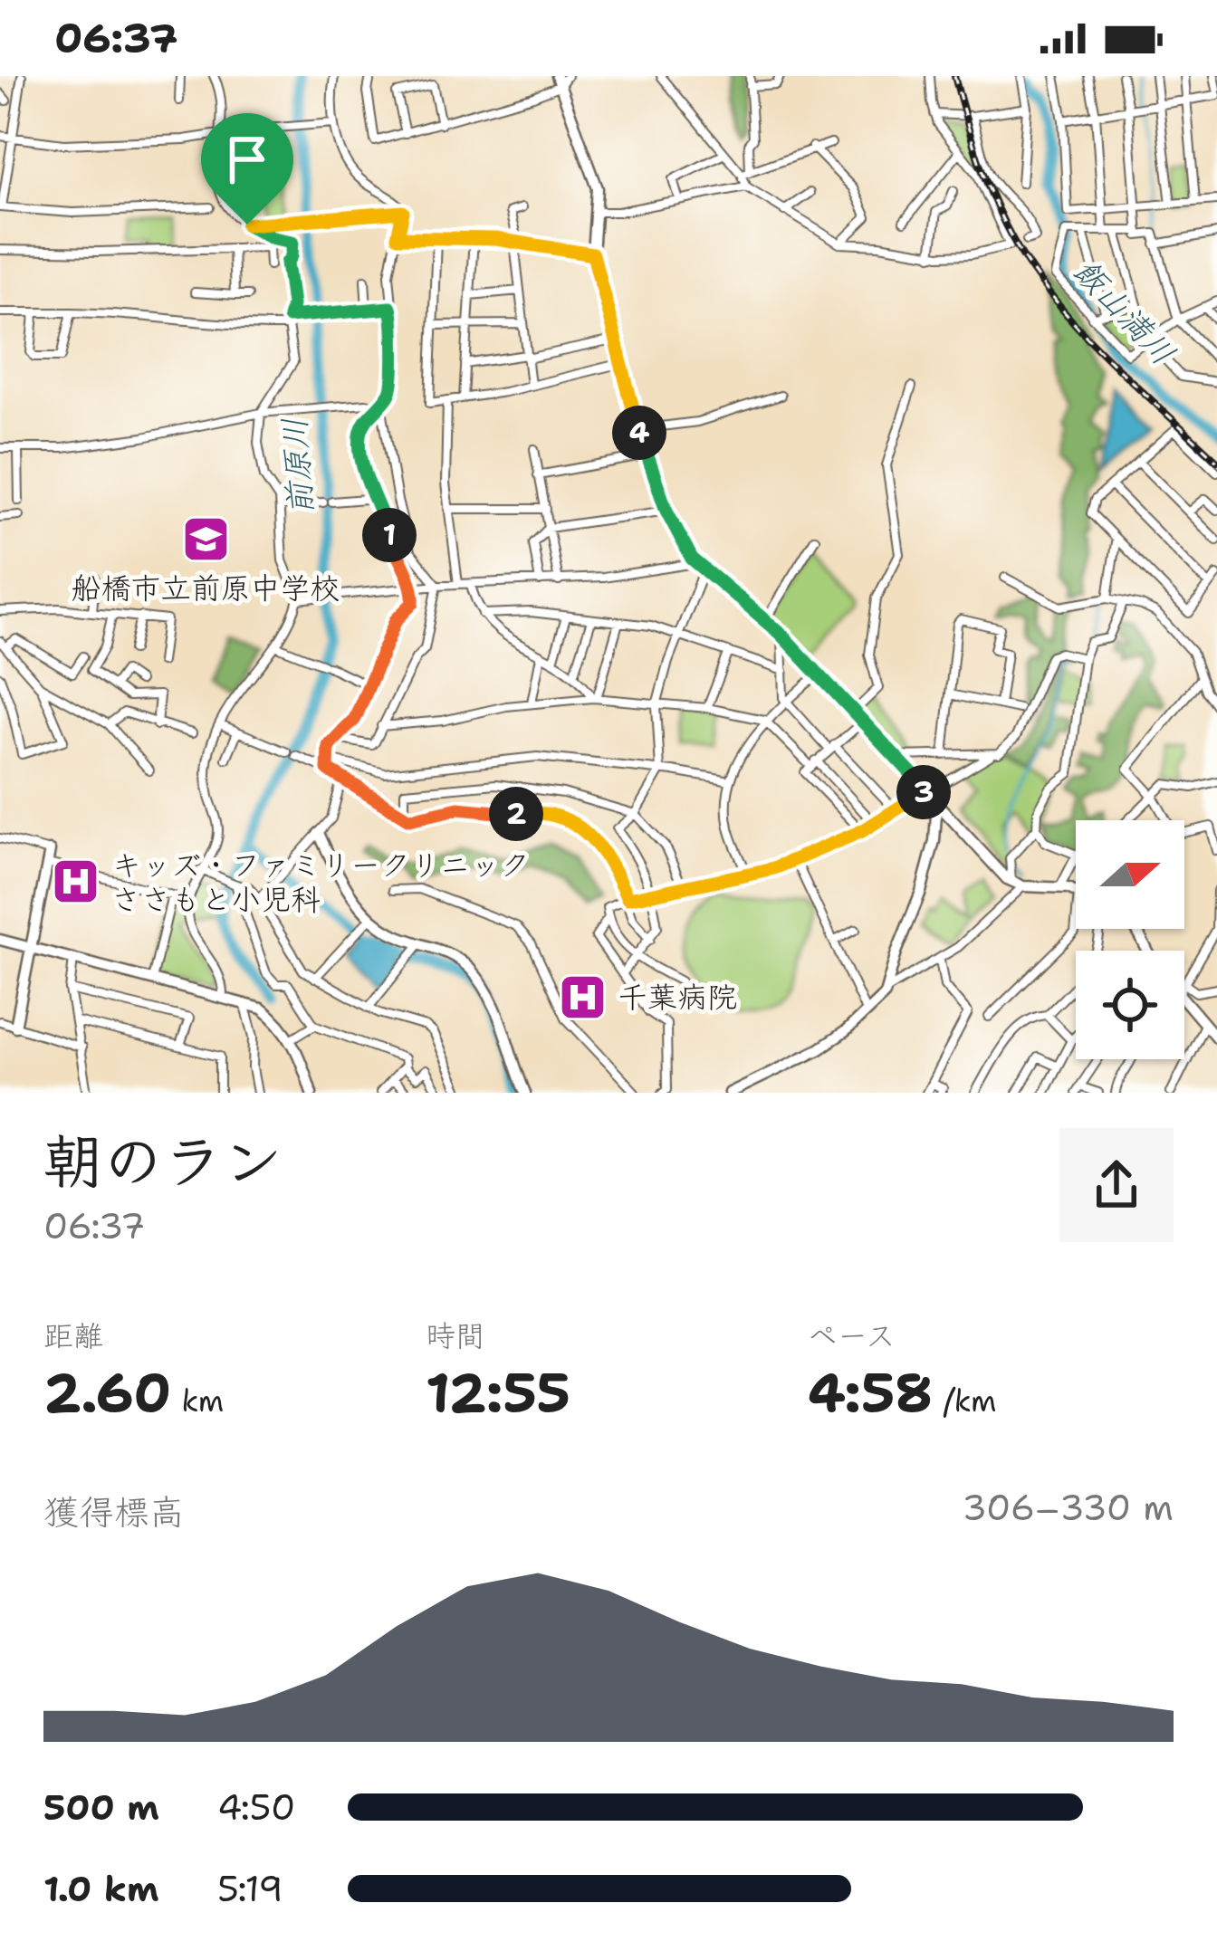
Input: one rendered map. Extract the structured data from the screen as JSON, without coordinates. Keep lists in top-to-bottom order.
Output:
{
  "water": ["飯山満川", "前原川"],
  "places": {
    "school or university": ["船橋市立前原中学校"],
    "hospital": ["キッズ・ファミリークリニック ささもと小児科", "千葉病院"]
  },
  "north": "right",
  "page": {
    "status": "06:37",
    "pins": [
      "4",
      "1",
      "3",
      "2"
    ],
    "heading": ["朝のラン", "06:37"],
    "stats": [
      ["距離", "2.60 km"],
      ["時間", "12:55"],
      ["ペース", "4:58 /km"]
    ],
    "chart": ["獲得標高", "306–330 m"],
    "list": [
      {
        "name": "500 m",
        "note": "4:50"
      },
      {
        "name": "1.0 km",
        "note": "5:19"
      }
    ]
  }
}
